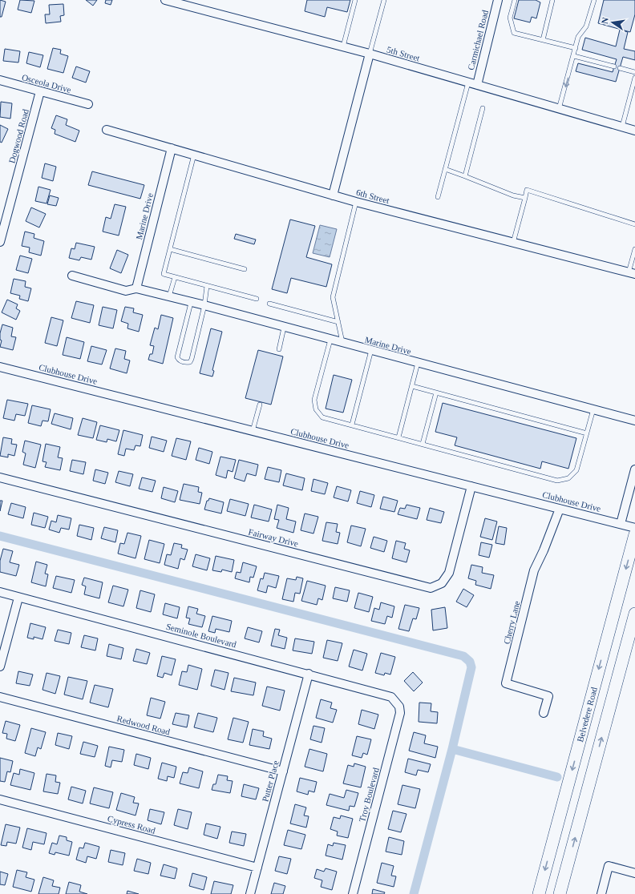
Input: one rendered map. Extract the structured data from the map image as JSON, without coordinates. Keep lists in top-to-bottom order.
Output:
{
  "streets": {
    "main road": ["Belvedere Road"],
    "street": [
      "Carmichael Road",
      "5th Street",
      "Osceola Drive",
      "Dogwood Road",
      "6th Street",
      "Marine Drive",
      "Clubhouse Drive",
      "Fairway Drive",
      "Cherry Lane",
      "Seminole Boulevard",
      "Redwood Road",
      "Putter Place",
      "Troy Boulevard",
      "Cypress Road"
    ]
  },
  "crossings": [
    ["Carmichael Road", "5th Street"],
    ["Osceola Drive", "Dogwood Road"],
    ["6th Street", "Marine Drive"],
    ["Clubhouse Drive", "Fairway Drive"],
    ["Clubhouse Drive", "Cherry Lane"],
    ["Seminole Boulevard", "Putter Place"],
    ["Seminole Boulevard", "Troy Boulevard"],
    ["Redwood Road", "Putter Place"],
    ["Putter Place", "Cypress Road"]
  ],
  "north": "left"
}
